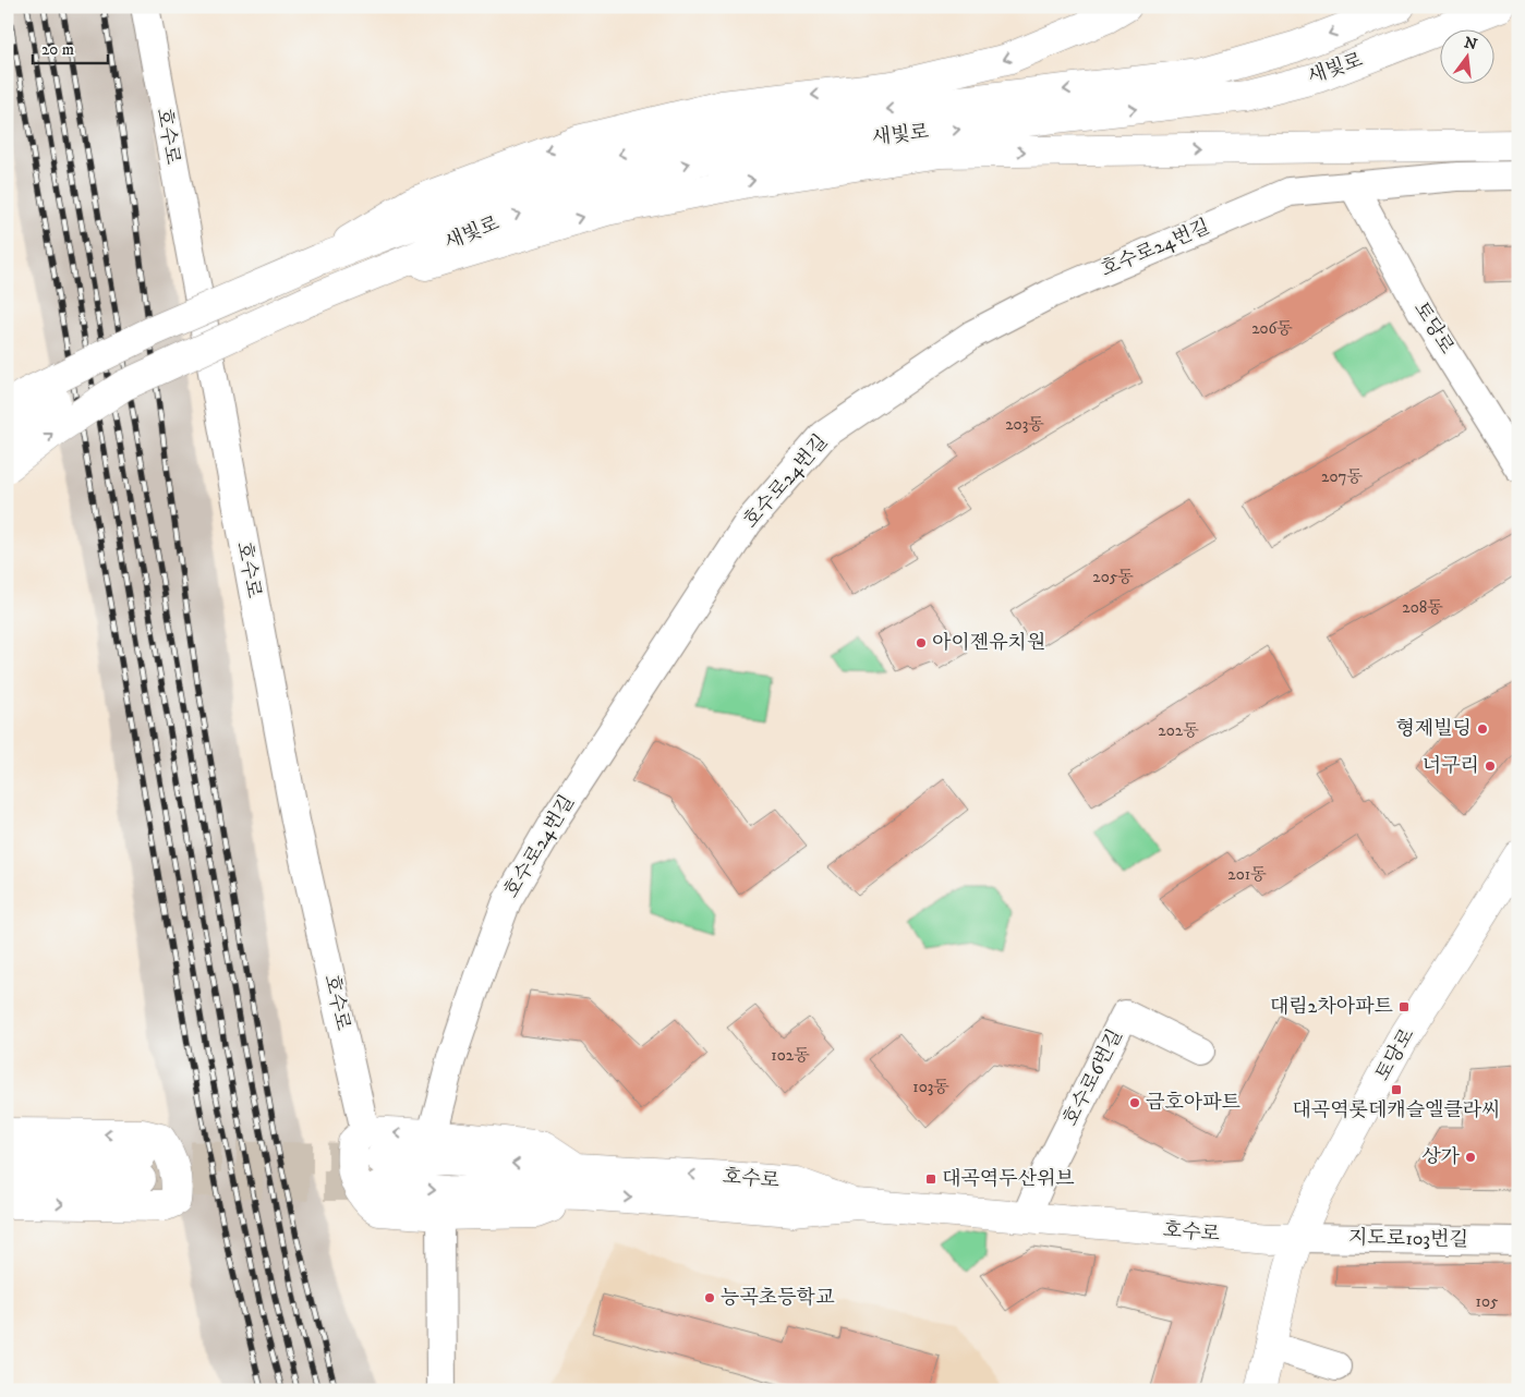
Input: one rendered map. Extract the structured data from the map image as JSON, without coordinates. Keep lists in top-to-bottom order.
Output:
{
  "streets": {
    "main road": ["새빛로", "호수로", "토당로"],
    "street": ["호수로24번길", "호수로6번길", "지도로103번길"]
  },
  "crossings": [
    ["호수로", "토당로"],
    ["호수로", "호수로6번길"],
    ["호수로", "지도로103번길"],
    ["호수로24번길", "토당로"],
    ["토당로", "지도로103번길"]
  ],
  "places": {
    "other": [
      "아이젠유치원",
      "형제빌딩",
      "너구리",
      "금호아파트",
      "상가",
      "능곡초등학교"
    ],
    "transit": ["대림2차아파트", "대곡역롯데캐슬엘클라씨", "대곡역두산위브"]
  },
  "house_numbers": [
    "206동",
    "203동",
    "207동",
    "205동",
    "208동",
    "202동",
    "201동",
    "102동",
    "103동",
    "105"
  ],
  "scale_bar": "20 m",
  "north": "top"
}
